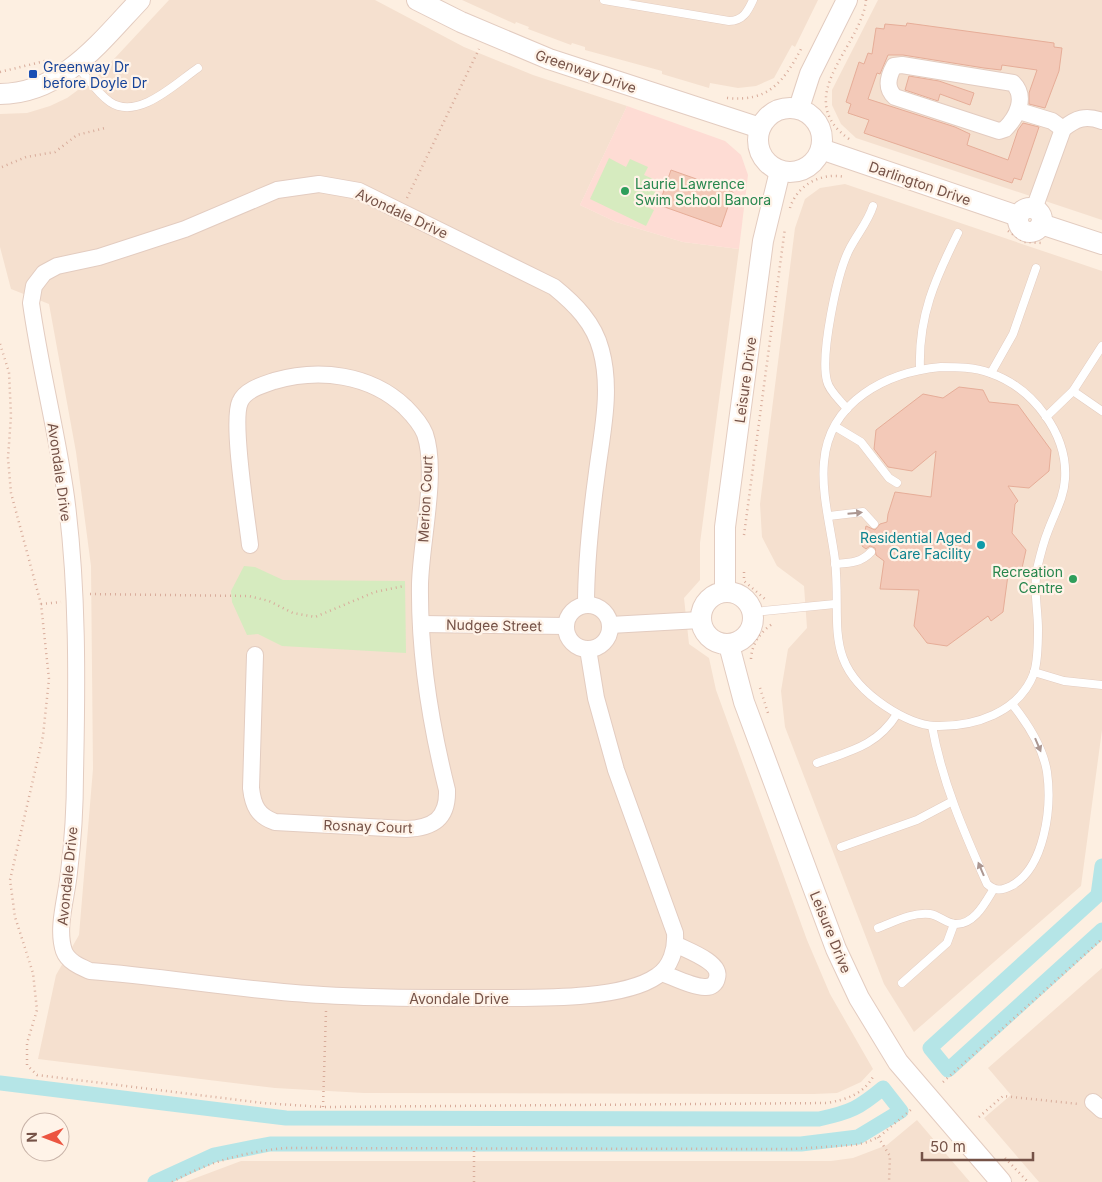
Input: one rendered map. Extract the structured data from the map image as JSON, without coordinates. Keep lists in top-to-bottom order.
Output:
{
  "streets": {
    "street": [
      "Greenway Drive",
      "Darlington Drive",
      "Avondale Drive",
      "Leisure Drive",
      "Merion Court",
      "Nudgee Street",
      "Rosnay Court"
    ]
  },
  "crossings": [
    ["Greenway Drive", "Darlington Drive"],
    ["Greenway Drive", "Leisure Drive"],
    ["Darlington Drive", "Leisure Drive"],
    ["Avondale Drive", "Nudgee Street"],
    ["Merion Court", "Nudgee Street"],
    ["Merion Court", "Rosnay Court"],
    ["Nudgee Street", "Rosnay Court"]
  ],
  "places": {
    "transit": ["Greenway Dr before Doyle Dr"],
    "other": ["Laurie Lawrence Swim School Banora", "Residential Aged Care Facility", "Recreation Centre"]
  },
  "scale_bar": "50 m",
  "north": "left"
}
